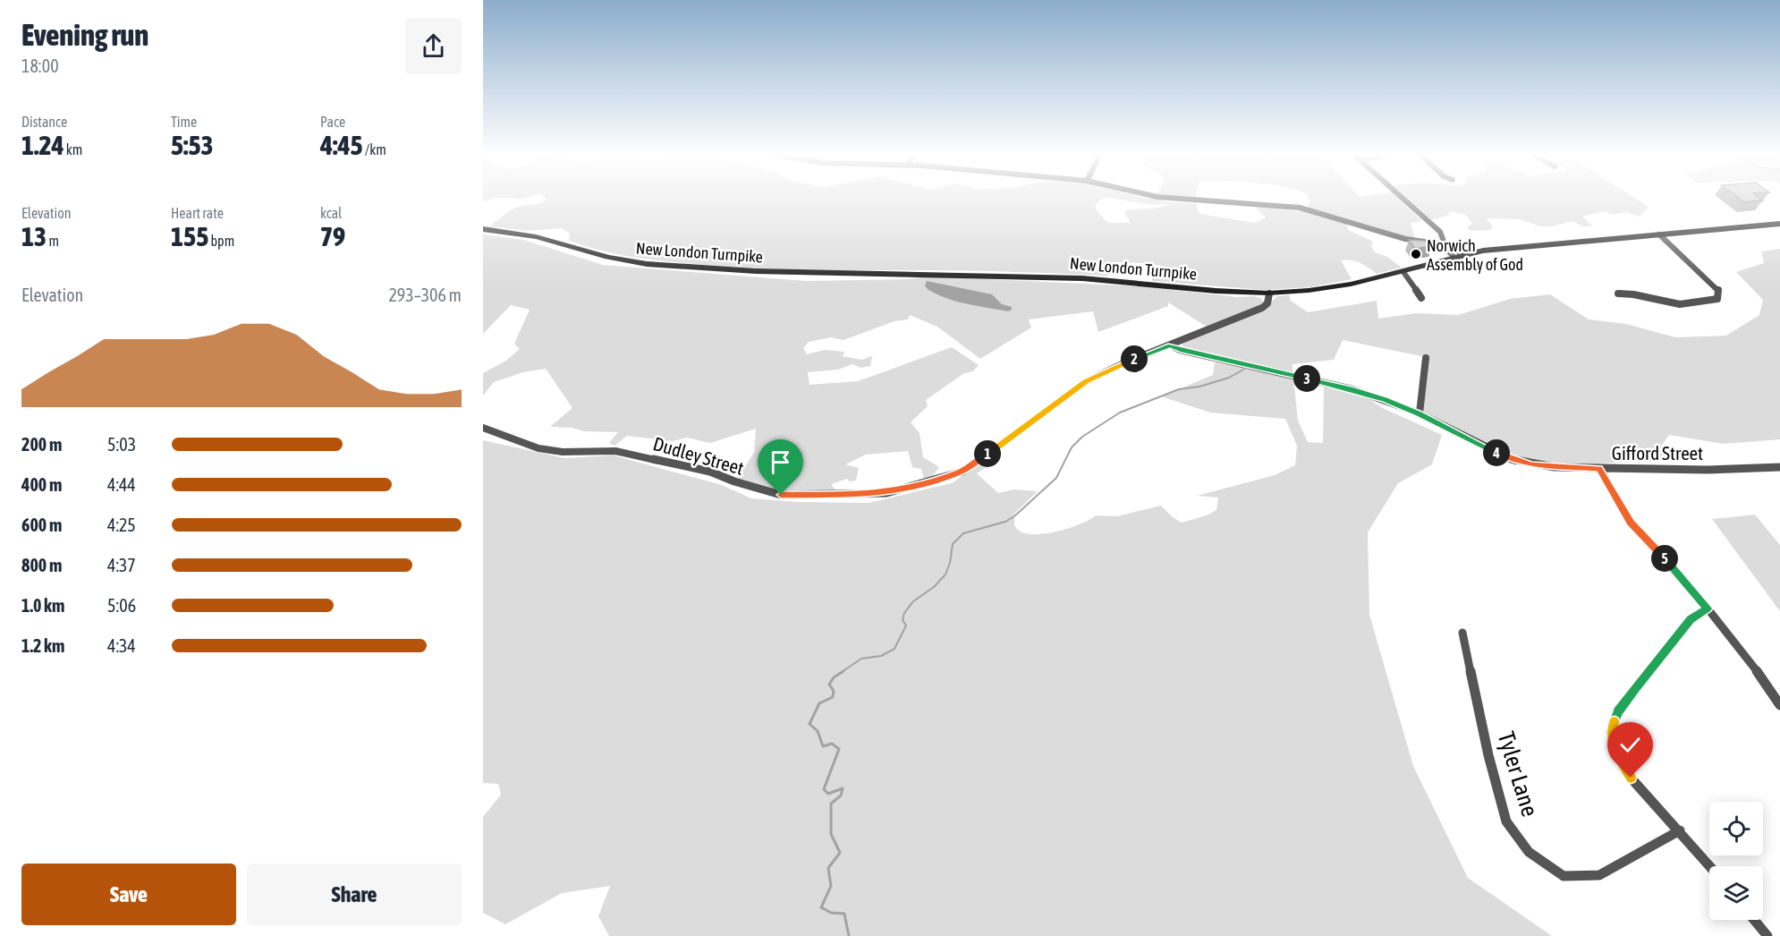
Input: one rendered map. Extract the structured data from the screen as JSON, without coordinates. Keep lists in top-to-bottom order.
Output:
{
  "streets": {
    "main road": ["New London Turnpike"],
    "street": ["Gifford Street", "Dudley Street", "Tyler Lane"]
  },
  "crossings": [
    ["New London Turnpike", "Dudley Street"],
    ["Gifford Street", "Dudley Street"]
  ],
  "places": ["Norwich Assembly of God"],
  "page": {
    "heading": ["Evening run", "18:00"],
    "stats": [
      ["Distance", "1.24 km"],
      ["Time", "5:53"],
      ["Pace", "4:45 /km"],
      ["Elevation", "13 m"],
      ["Heart rate", "155 bpm"],
      ["kcal", "79"]
    ],
    "chart": ["Elevation", "293–306 m"],
    "pins": [
      "2",
      "3",
      "4",
      "1",
      "5"
    ],
    "list": [
      {
        "name": "200 m",
        "note": "5:03"
      },
      {
        "name": "400 m",
        "note": "4:44"
      },
      {
        "name": "600 m",
        "note": "4:25"
      },
      {
        "name": "800 m",
        "note": "4:37"
      },
      {
        "name": "1.0 km",
        "note": "5:06"
      },
      {
        "name": "1.2 km",
        "note": "4:34"
      }
    ],
    "buttons": ["Save", "Share"]
  }
}
